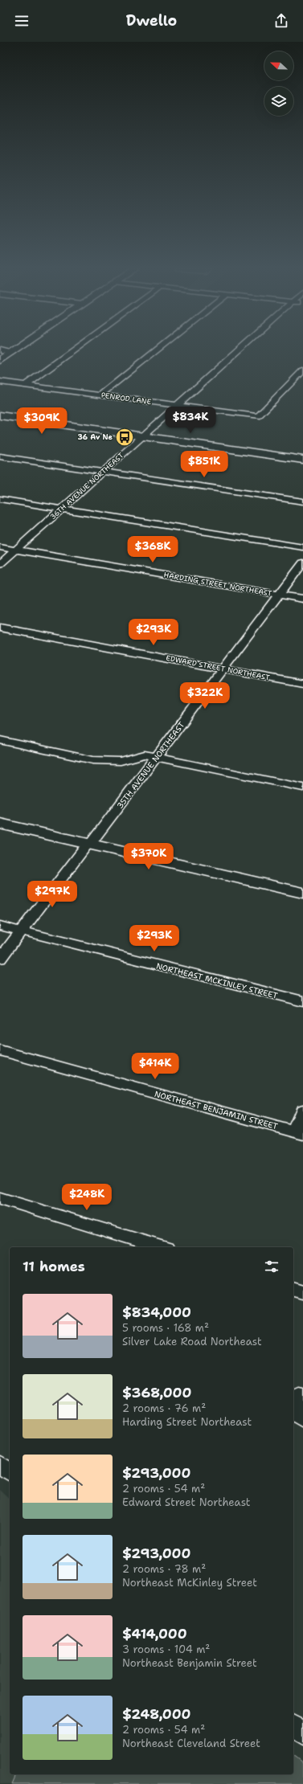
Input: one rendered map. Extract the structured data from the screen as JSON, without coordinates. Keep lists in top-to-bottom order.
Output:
{
  "streets": {
    "street": [
      "PENROD LANE",
      "36TH AVENUE NORTHEAST",
      "HARDING STREET NORTHEAST",
      "EDWARD STREET NORTHEAST",
      "35TH AVENUE NORTHEAST",
      "NORTHEAST MCKINLEY STREET",
      "NORTHEAST BENJAMIN STREET"
    ]
  },
  "crossings": [
    ["PENROD LANE", "36TH AVENUE NORTHEAST"],
    ["36TH AVENUE NORTHEAST", "HARDING STREET NORTHEAST"],
    ["HARDING STREET NORTHEAST", "35TH AVENUE NORTHEAST"],
    ["EDWARD STREET NORTHEAST", "35TH AVENUE NORTHEAST"],
    ["35TH AVENUE NORTHEAST", "NORTHEAST MCKINLEY STREET"]
  ],
  "places": {
    "bus stop": ["36 Av Ne"]
  },
  "north": "left",
  "page": {
    "header": "Dwello",
    "price": [
      "$834K",
      "$309K",
      "$851K",
      "$368K",
      "$293K",
      "$322K",
      "$370K",
      "$297K",
      "$293K",
      "$414K",
      "$248K"
    ],
    "heading": "11 homes",
    "list": [
      {
        "name": "$834,000",
        "note": "5 rooms · 168 m² · Silver Lake Road Northeast"
      },
      {
        "name": "$368,000",
        "note": "2 rooms · 76 m² · Harding Street Northeast"
      },
      {
        "name": "$293,000",
        "note": "2 rooms · 54 m² · Edward Street Northeast"
      },
      {
        "name": "$293,000",
        "note": "2 rooms · 78 m² · Northeast McKinley Street"
      },
      {
        "name": "$414,000",
        "note": "3 rooms · 104 m² · Northeast Benjamin Street"
      },
      {
        "name": "$248,000",
        "note": "2 rooms · 54 m² · Northeast Cleveland Street"
      }
    ]
  }
}
